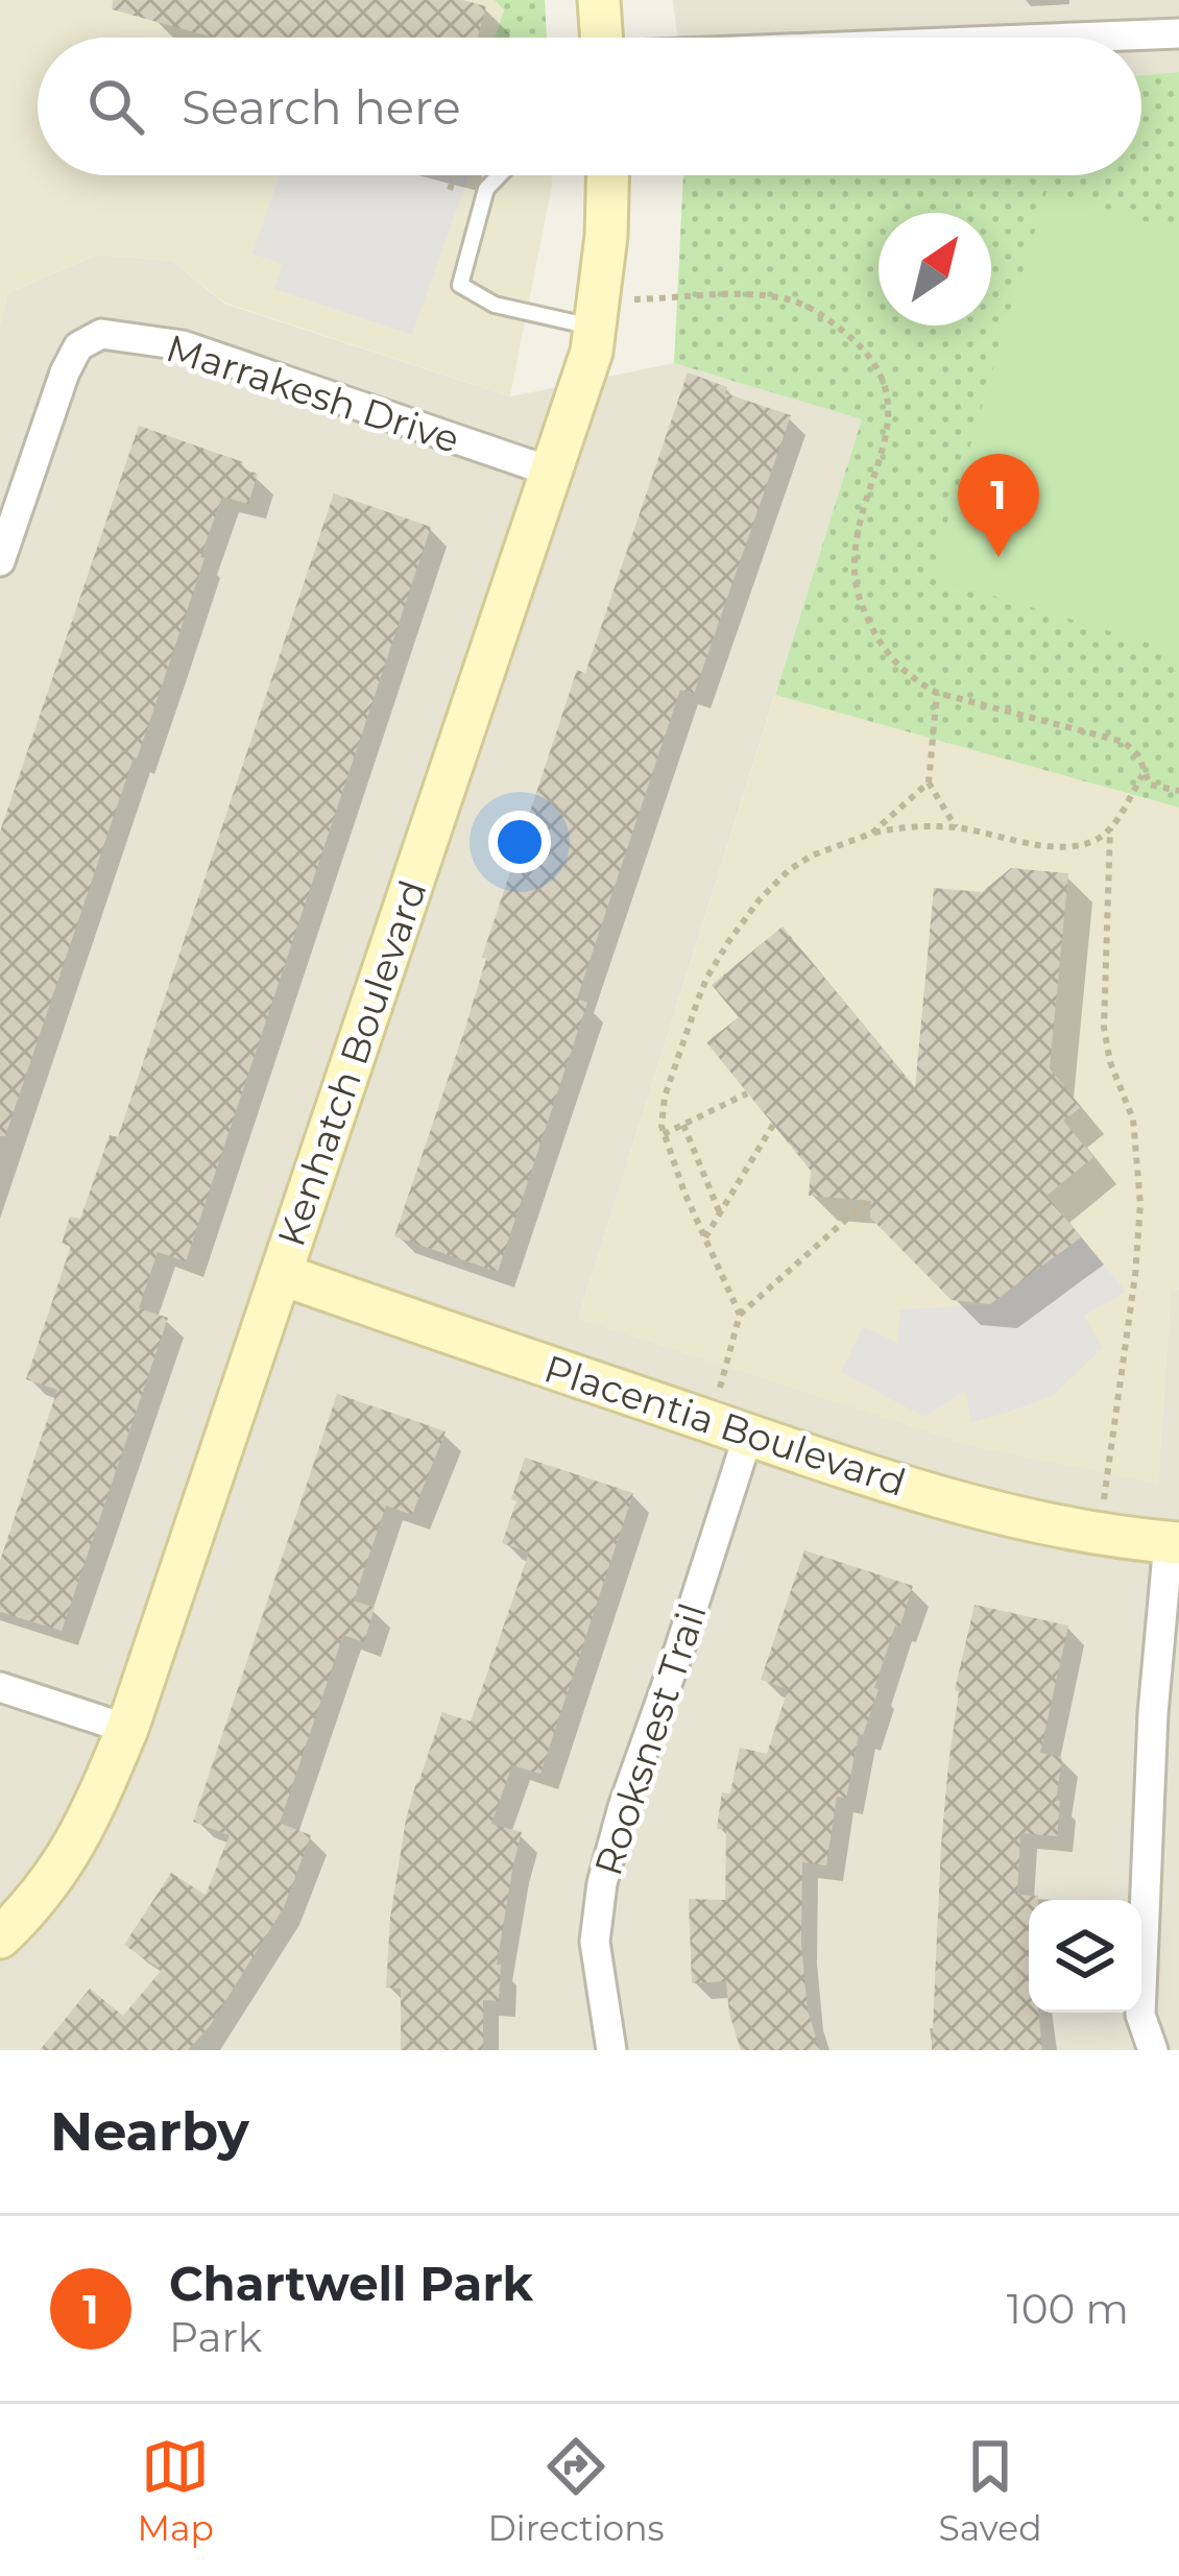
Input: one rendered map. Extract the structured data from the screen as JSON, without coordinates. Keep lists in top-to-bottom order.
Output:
{
  "streets": {
    "street": [
      "Marrakesh Drive",
      "Kenhatch Boulevard",
      "Placentia Boulevard",
      "Rooksnest Trail"
    ]
  },
  "crossings": [
    ["Marrakesh Drive", "Kenhatch Boulevard"],
    ["Kenhatch Boulevard", "Placentia Boulevard"],
    ["Placentia Boulevard", "Rooksnest Trail"]
  ],
  "north": "top right",
  "page": {
    "search": "Search here",
    "pins": "1",
    "heading": "Nearby",
    "list": [
      {
        "mark": "1",
        "name": "Chartwell Park",
        "note": "Park",
        "value": "100 m"
      }
    ],
    "nav": ["Map", "Directions", "Saved"]
  }
}
